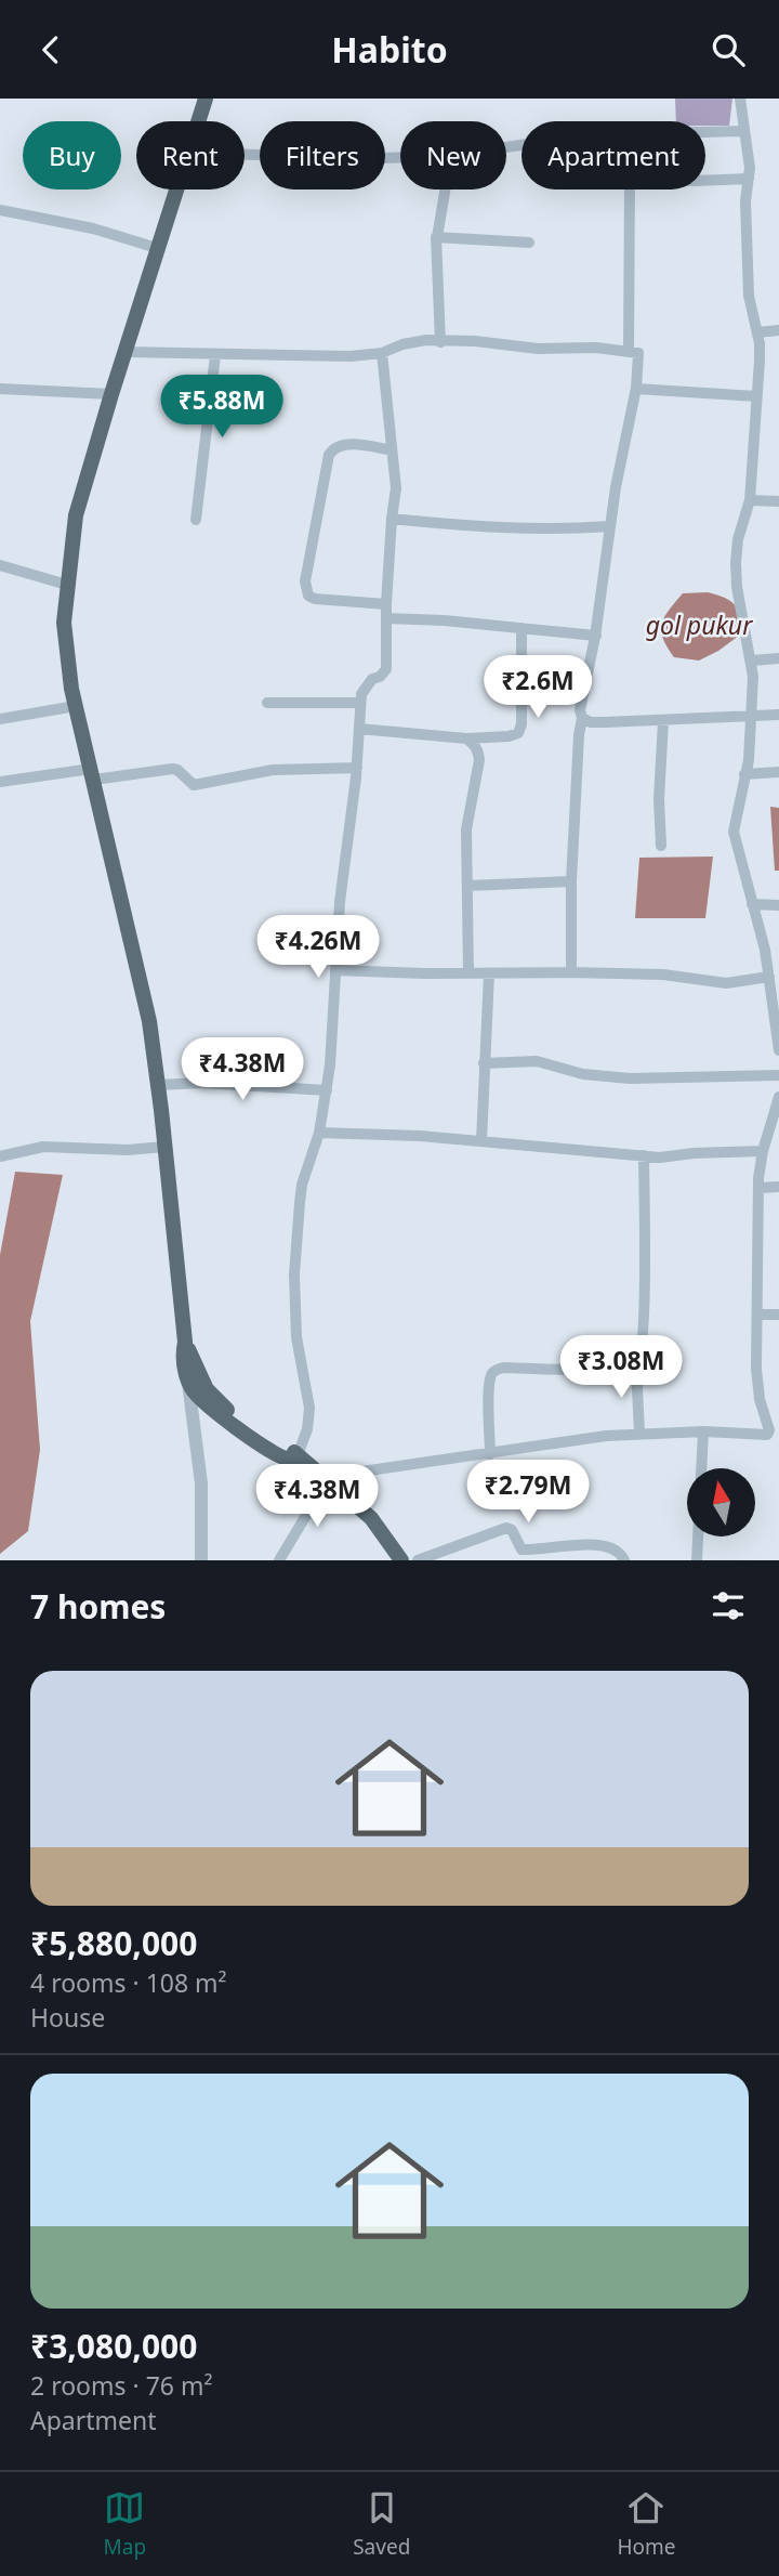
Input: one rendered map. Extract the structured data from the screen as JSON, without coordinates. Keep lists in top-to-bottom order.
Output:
{
  "water": ["gol pukur"],
  "north": "top",
  "page": {
    "header": "Habito",
    "chip": [
      "Buy",
      "Rent",
      "Filters",
      "New",
      "Apartment"
    ],
    "price": [
      "₹5.88M",
      "₹2.6M",
      "₹4.26M",
      "₹4.38M",
      "₹3.08M",
      "₹2.79M",
      "₹4.38M"
    ],
    "heading": "7 homes",
    "list": [
      {
        "name": "₹5,880,000",
        "note": "4 rooms · 108 m² · House"
      },
      {
        "name": "₹3,080,000",
        "note": "2 rooms · 76 m² · Apartment"
      }
    ],
    "tabs": ["Map", "Saved", "Home"]
  }
}
